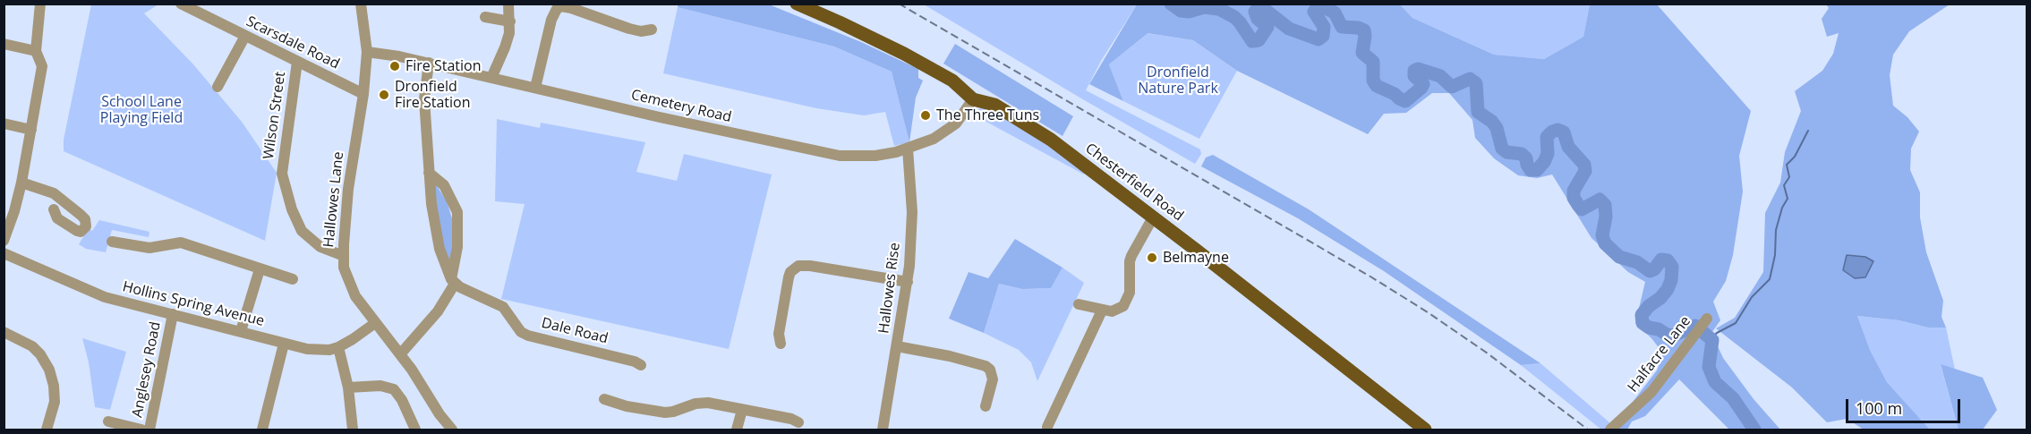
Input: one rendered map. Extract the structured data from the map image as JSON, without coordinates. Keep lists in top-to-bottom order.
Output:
{
  "streets": {
    "main road": ["Chesterfield Road"],
    "street": [
      "Scarsdale Road",
      "Cemetery Road",
      "Wilson Street",
      "Hallowes Lane",
      "Hallowes Rise",
      "Hollins Spring Avenue",
      "Dale Road",
      "Halfacre Lane",
      "Anglesey Road"
    ]
  },
  "crossings": [
    ["Scarsdale Road", "Wilson Street"],
    ["Scarsdale Road", "Hallowes Lane"],
    ["Cemetery Road", "Chesterfield Road"],
    ["Cemetery Road", "Hallowes Lane"],
    ["Cemetery Road", "Hallowes Rise"],
    ["Wilson Street", "Hallowes Lane"],
    ["Hallowes Lane", "Hollins Spring Avenue"],
    ["Hollins Spring Avenue", "Anglesey Road"]
  ],
  "parks": ["Dronfield Nature Park", "School Lane Playing Field"],
  "places": [
    "Fire Station",
    "Dronfield Fire Station",
    "The Three Tuns",
    "Belmayne"
  ],
  "scale_bar": "100 m"
}
